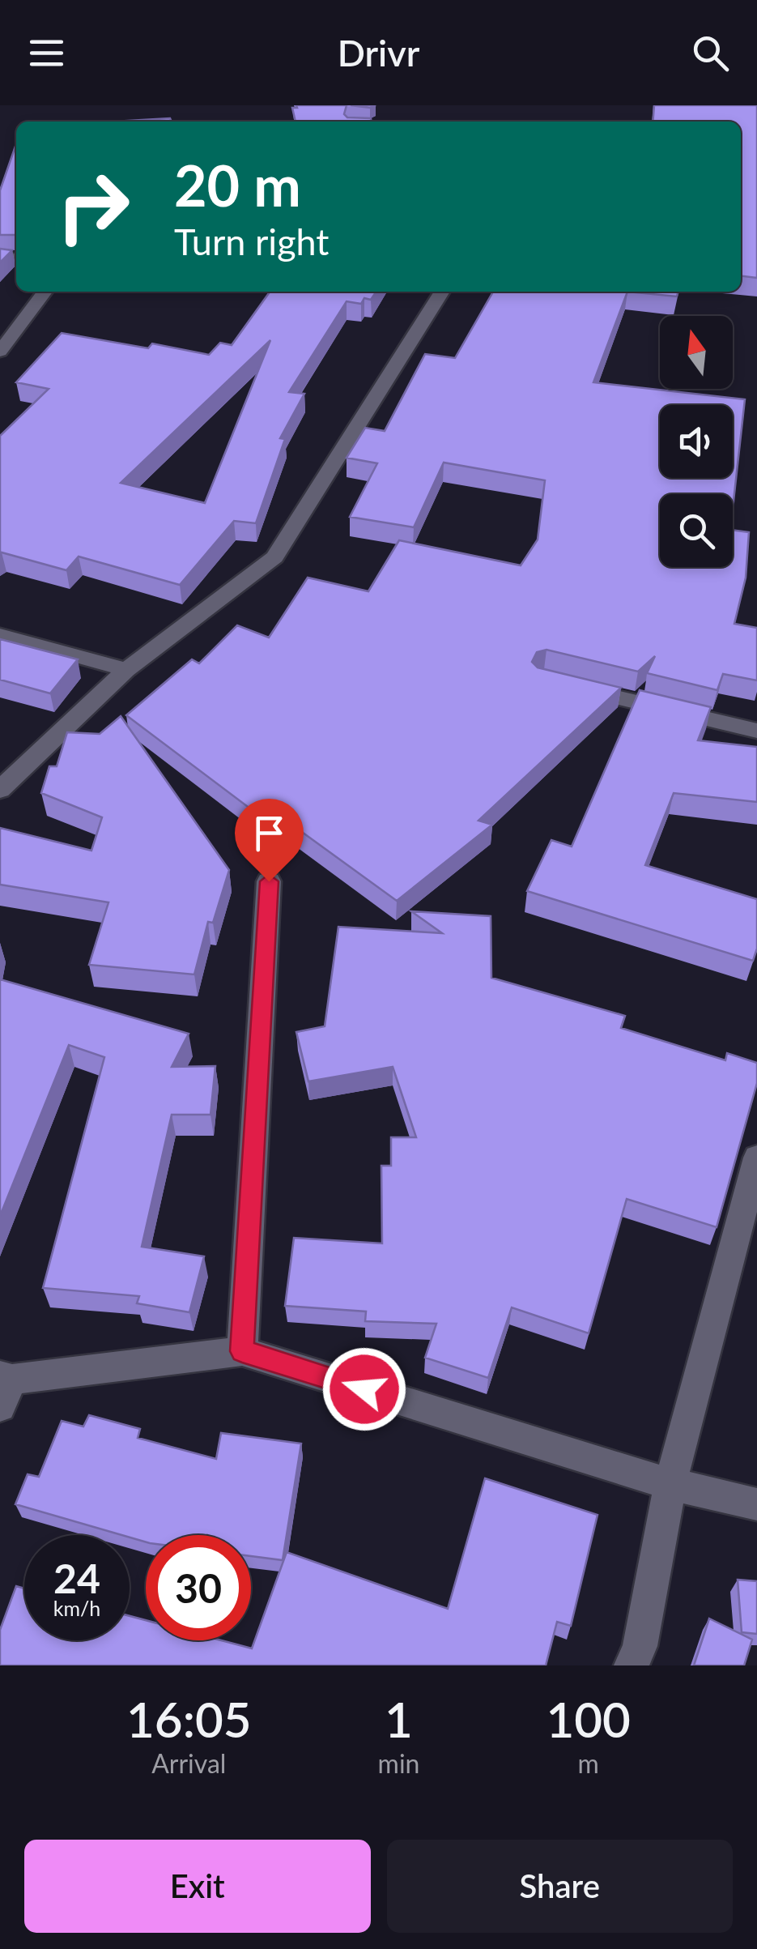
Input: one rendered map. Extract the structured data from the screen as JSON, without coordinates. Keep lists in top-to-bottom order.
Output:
{
  "north": "top",
  "page": {
    "header": "Drivr",
    "turn": ["20 m", "Turn right"],
    "speed": "24 km/h",
    "limit": "30",
    "eta": [
      "16:05",
      "Arrival",
      "1",
      "min",
      "100",
      "m"
    ],
    "buttons": ["Exit", "Share"]
  }
}
